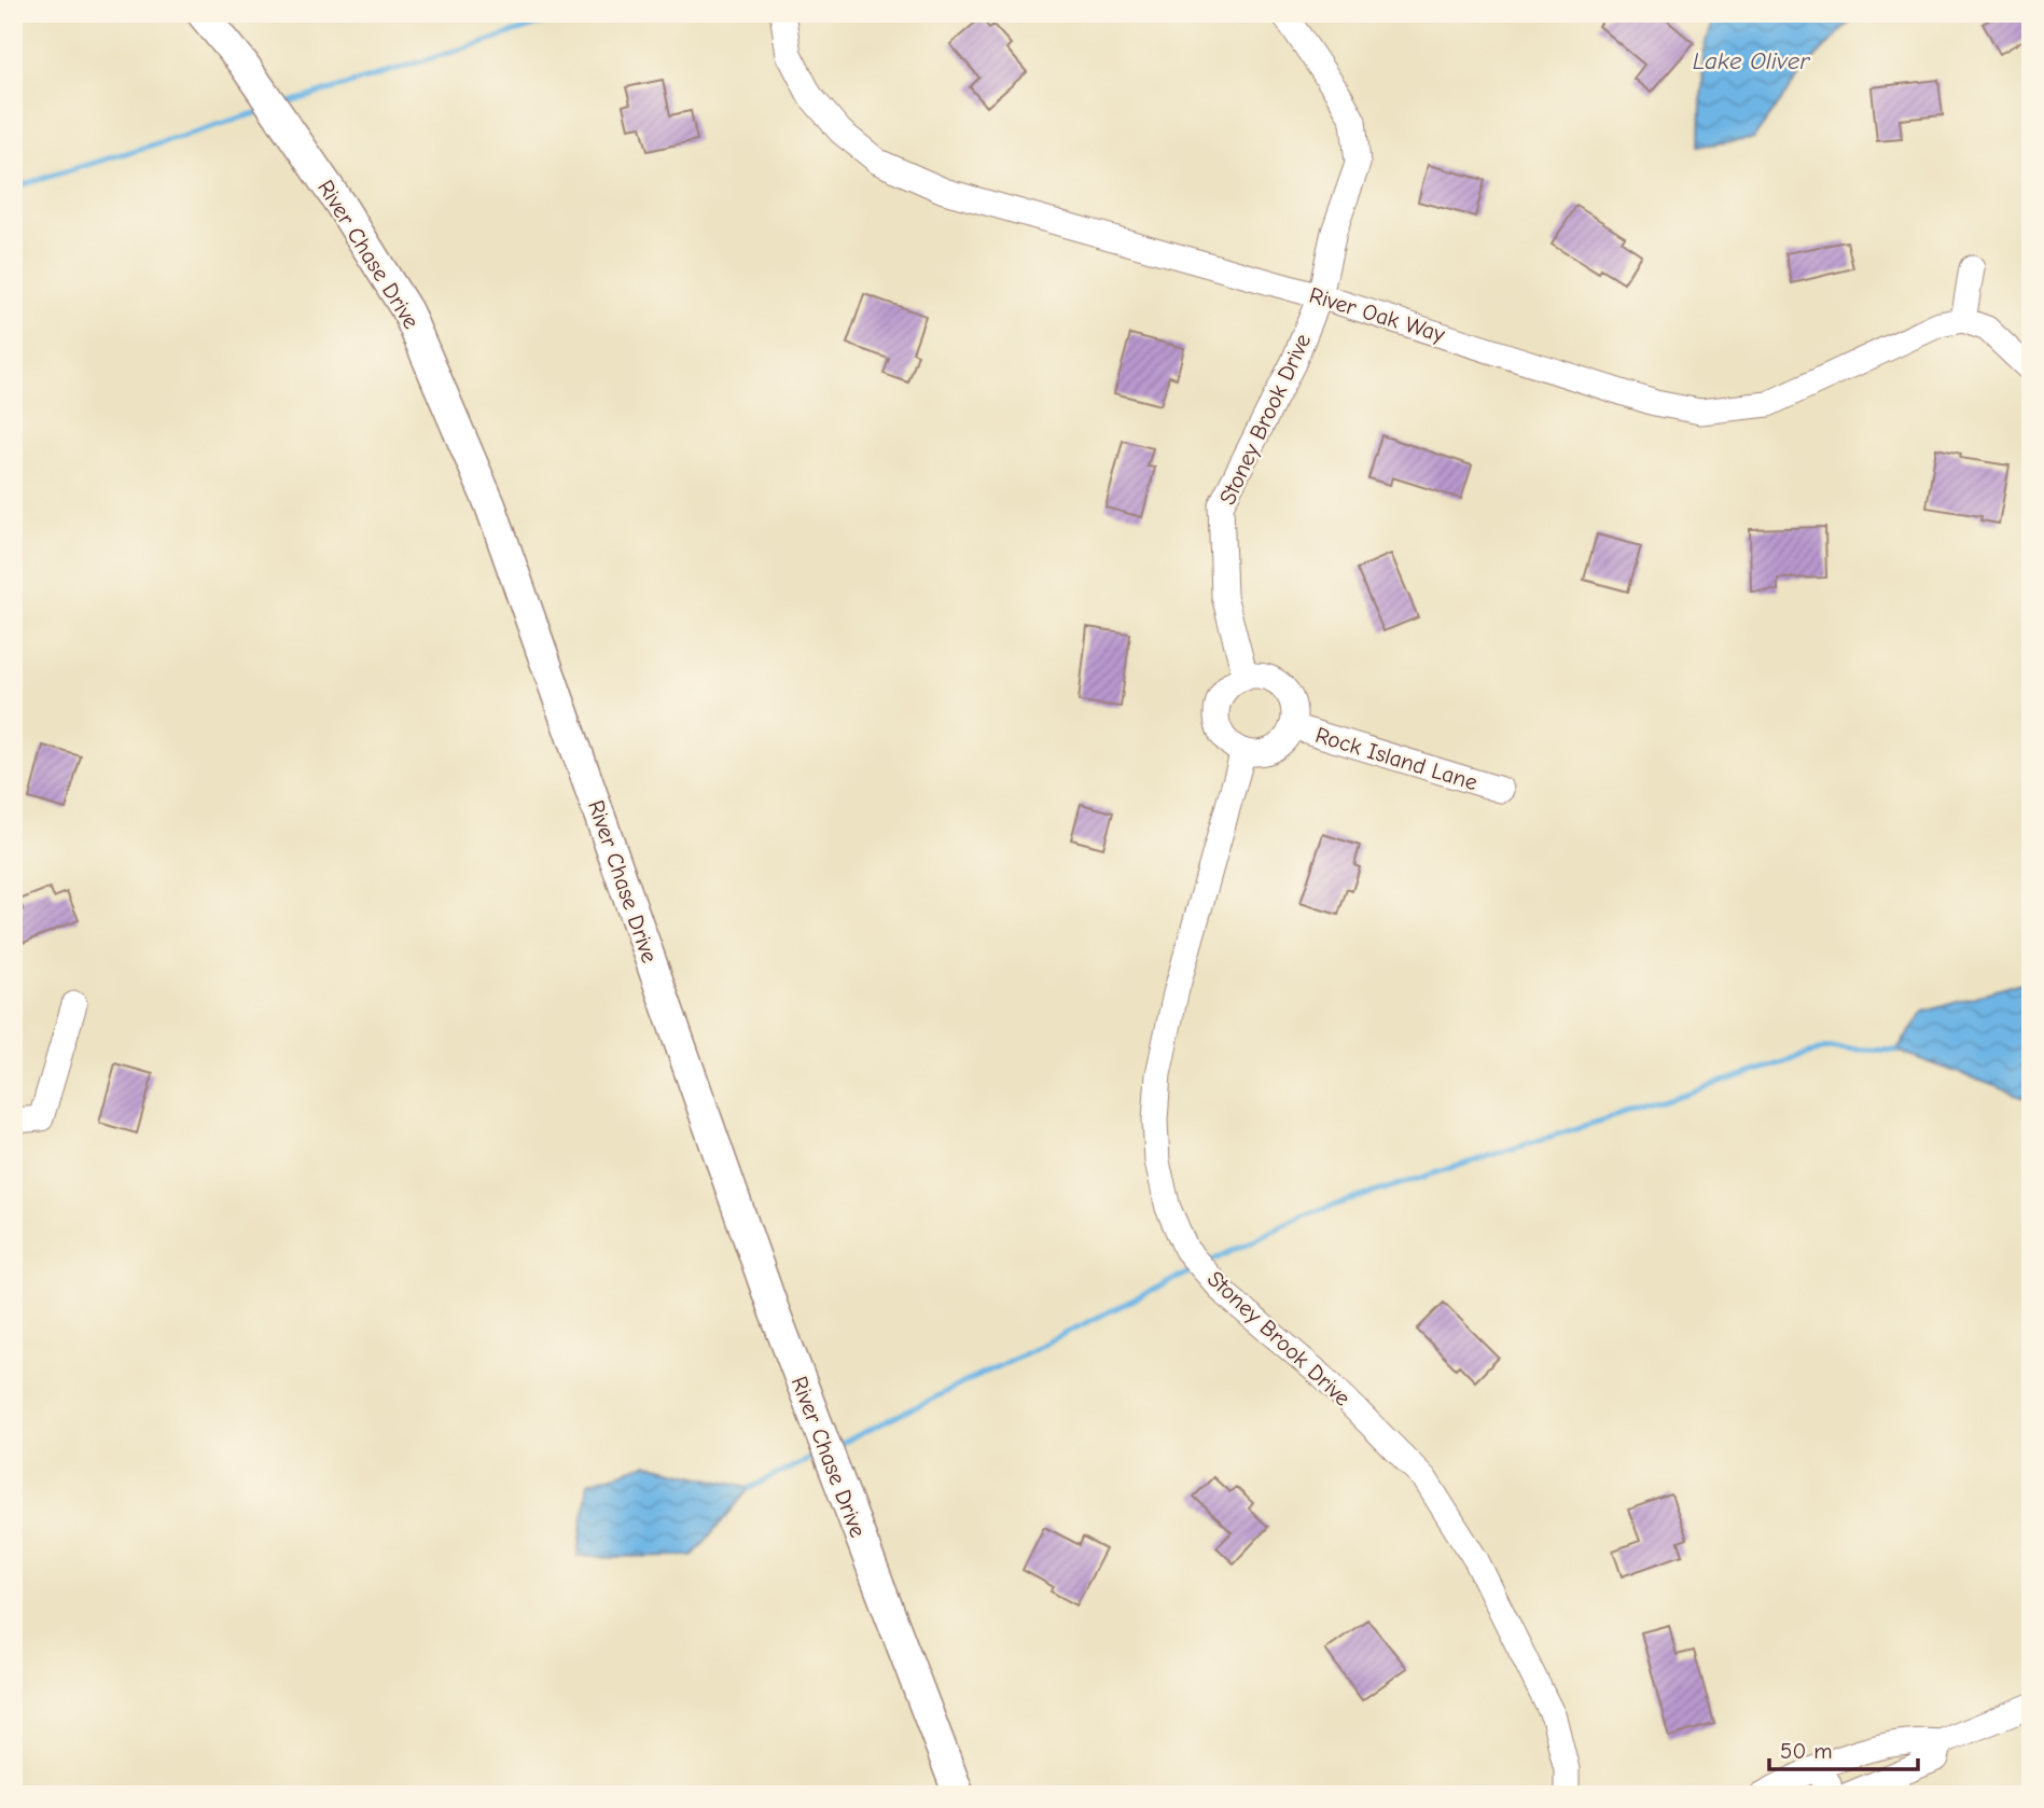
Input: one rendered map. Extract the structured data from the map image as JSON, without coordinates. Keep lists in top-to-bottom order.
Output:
{
  "streets": {
    "street": [
      "River Chase Drive",
      "River Oak Way",
      "Stoney Brook Drive",
      "Rock Island Lane"
    ]
  },
  "crossings": [
    ["River Oak Way", "Stoney Brook Drive"],
    ["Stoney Brook Drive", "Rock Island Lane"]
  ],
  "water": ["Lake Oliver"],
  "scale_bar": "50 m"
}
